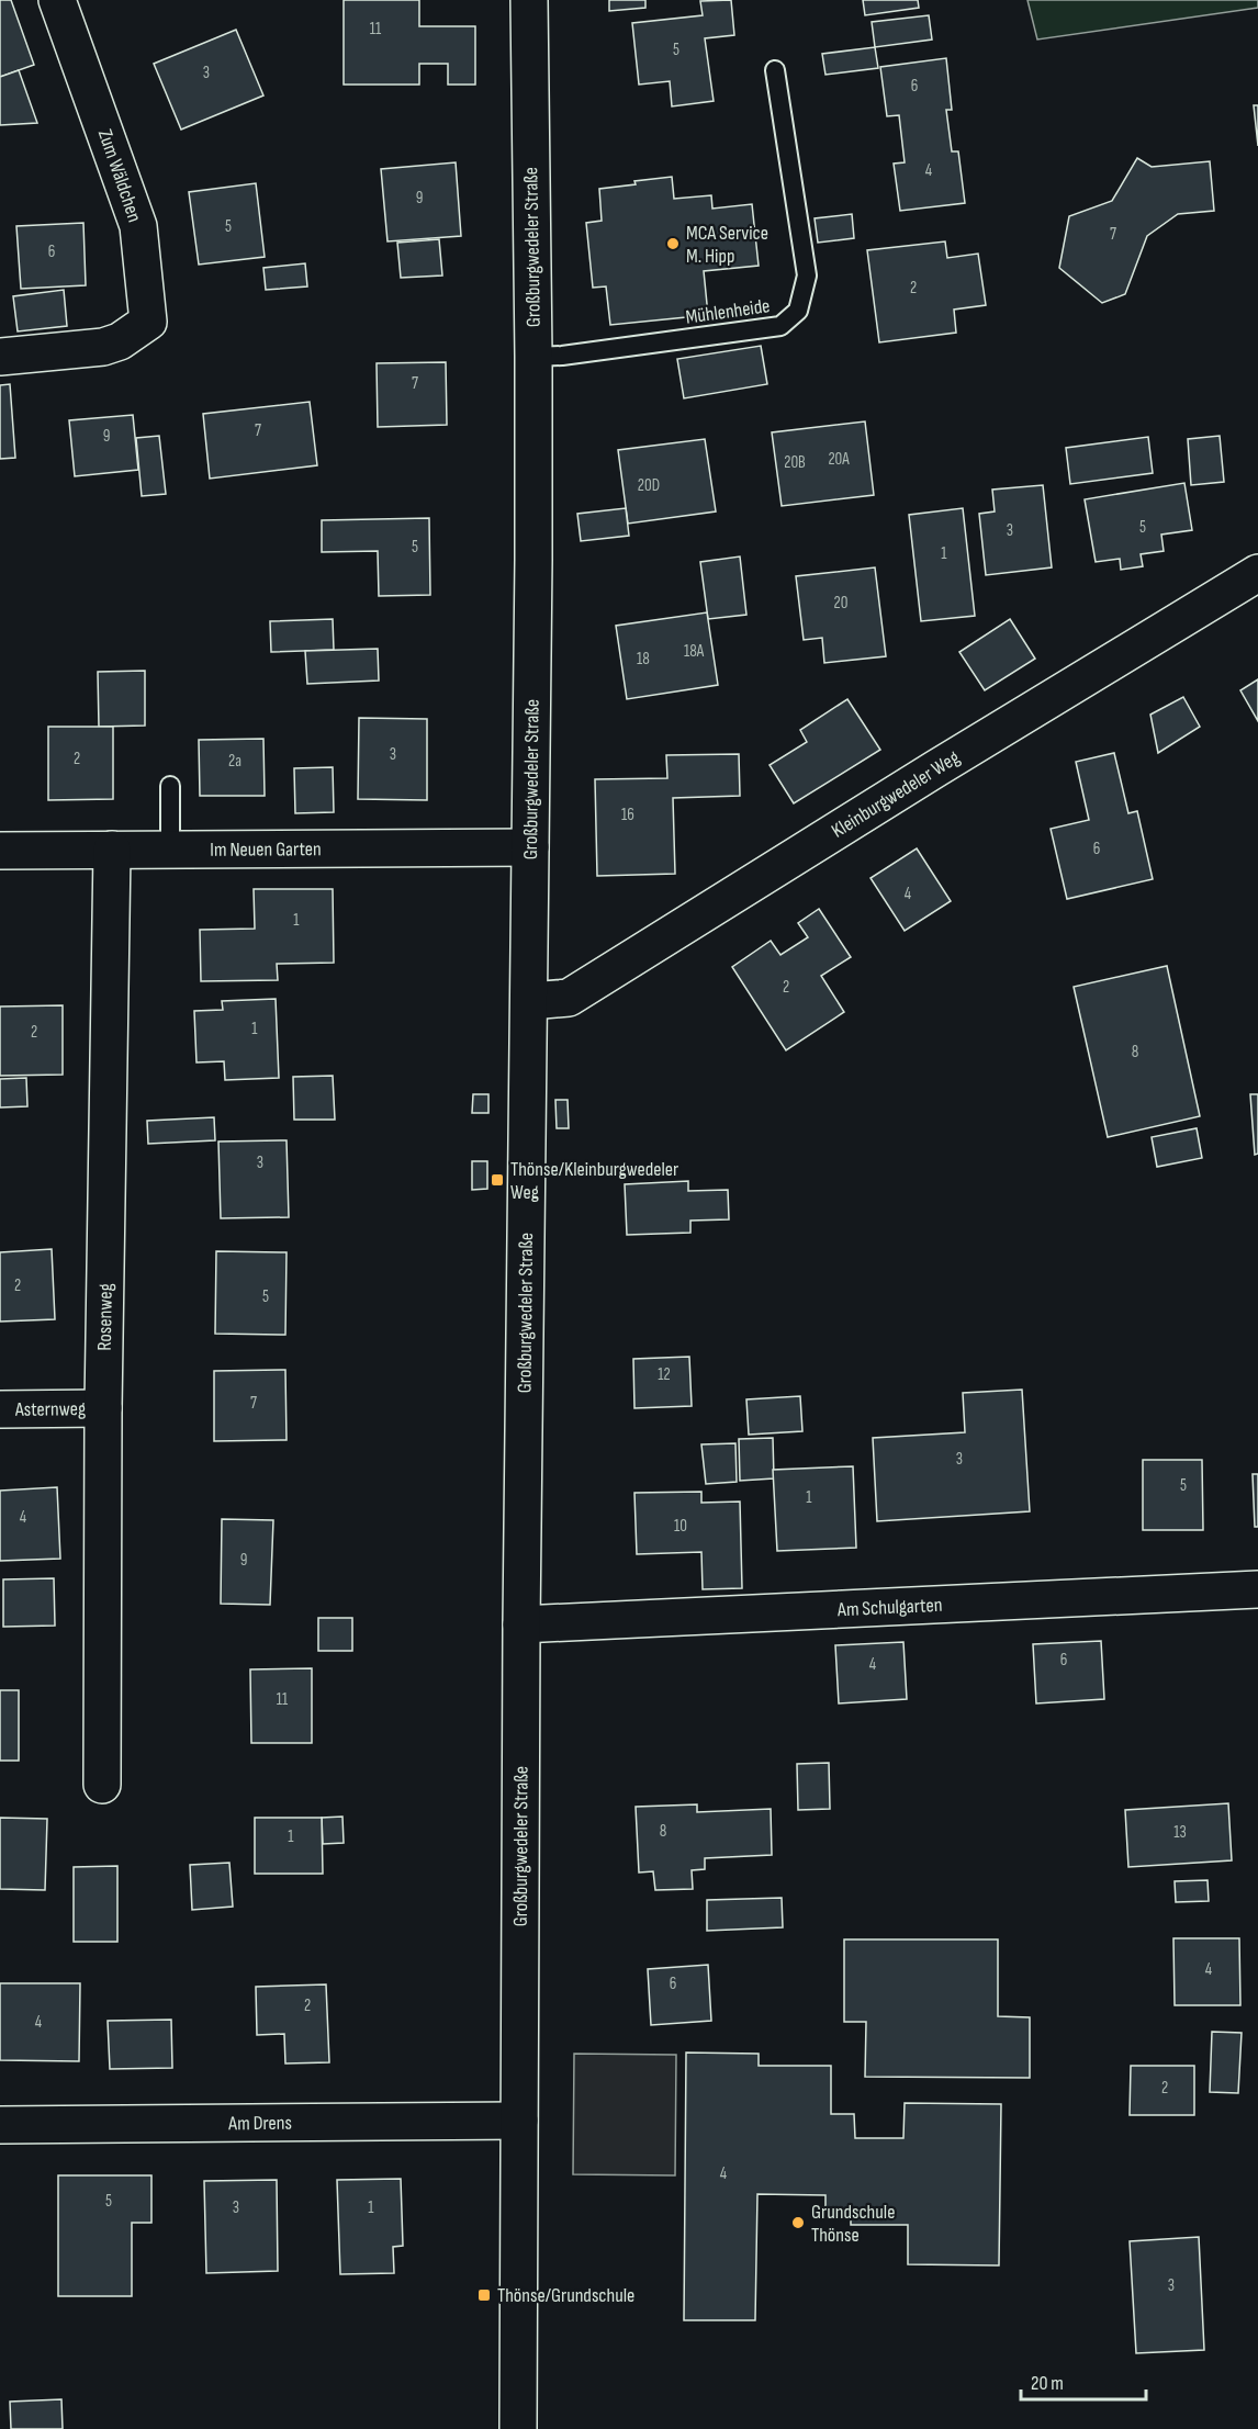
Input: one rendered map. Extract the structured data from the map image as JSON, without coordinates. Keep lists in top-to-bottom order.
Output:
{
  "streets": {
    "street": [
      "Zum Wäldchen",
      "Großburgwedeler Straße",
      "Kleinburgwedeler Weg",
      "Im Neuen Garten",
      "Rosenweg",
      "Asternweg",
      "Am Schulgarten",
      "Am Drens"
    ],
    "lane": ["Mühlenheide"]
  },
  "crossings": [
    ["Großburgwedeler Straße", "Mühlenheide"],
    ["Großburgwedeler Straße", "Kleinburgwedeler Weg"],
    ["Großburgwedeler Straße", "Im Neuen Garten"],
    ["Großburgwedeler Straße", "Am Schulgarten"],
    ["Großburgwedeler Straße", "Am Drens"],
    ["Im Neuen Garten", "Rosenweg"],
    ["Rosenweg", "Asternweg"]
  ],
  "places": {
    "other": ["MCA Service M. Hipp", "Grundschule Thönse"],
    "transit": ["Thönse/Kleinburgwedeler Weg", "Thönse/Grundschule"]
  },
  "house_numbers": [
    "11",
    "5",
    "3",
    "6",
    "4",
    "9",
    "5",
    "7",
    "6",
    "2",
    "7",
    "7",
    "9",
    "20A",
    "20B",
    "20D",
    "5",
    "3",
    "5",
    "1",
    "20",
    "18A",
    "18",
    "3",
    "2",
    "2a",
    "16",
    "6",
    "4",
    "1",
    "2",
    "1",
    "2",
    "8",
    "3",
    "2",
    "5",
    "12",
    "7",
    "3",
    "5",
    "1",
    "4",
    "10",
    "9",
    "6",
    "4",
    "11",
    "8",
    "13",
    "1",
    "4",
    "6",
    "2",
    "4",
    "2",
    "4",
    "5",
    "3",
    "1",
    "3"
  ],
  "scale_bar": "20 m"
}
